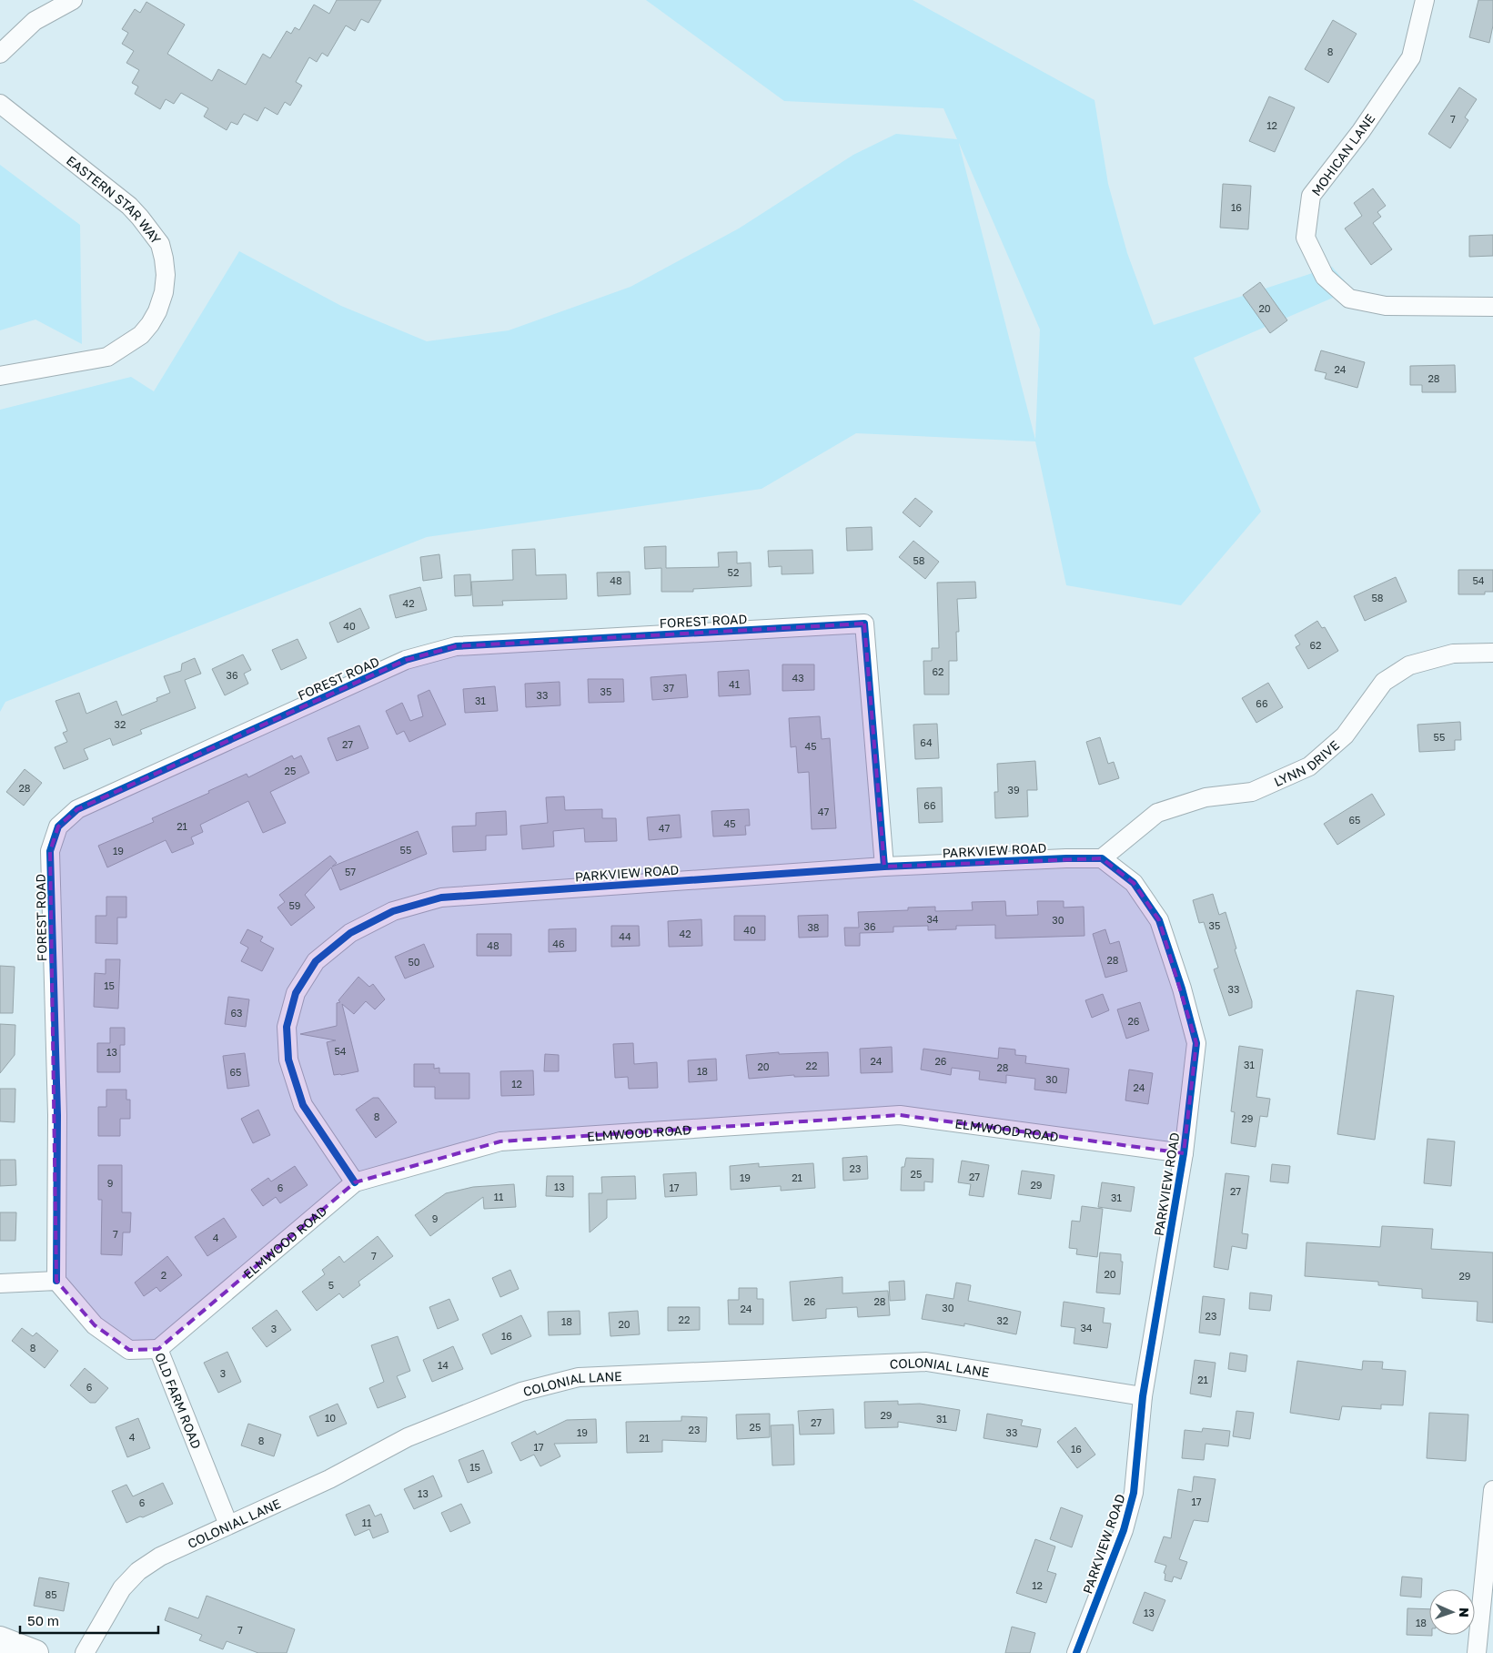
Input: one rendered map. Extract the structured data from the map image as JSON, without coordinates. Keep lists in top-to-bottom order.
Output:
{
  "streets": {
    "street": [
      "MOHICAN LANE",
      "EASTERN STAR WAY",
      "FOREST ROAD",
      "LYNN DRIVE",
      "PARKVIEW ROAD",
      "ELMWOOD ROAD",
      "COLONIAL LANE",
      "OLD FARM ROAD"
    ]
  },
  "crossings": [
    ["FOREST ROAD", "PARKVIEW ROAD"],
    ["FOREST ROAD", "OLD FARM ROAD"],
    ["LYNN DRIVE", "PARKVIEW ROAD"],
    ["PARKVIEW ROAD", "ELMWOOD ROAD"],
    ["PARKVIEW ROAD", "COLONIAL LANE"],
    ["ELMWOOD ROAD", "OLD FARM ROAD"],
    ["COLONIAL LANE", "OLD FARM ROAD"]
  ],
  "house_numbers": [
    "8",
    "7",
    "12",
    "16",
    "20",
    "24",
    "28",
    "58",
    "52",
    "48",
    "54",
    "58",
    "42",
    "40",
    "62",
    "62",
    "36",
    "43",
    "41",
    "37",
    "35",
    "33",
    "31",
    "66",
    "32",
    "55",
    "64",
    "27",
    "45",
    "25",
    "28",
    "39",
    "66",
    "47",
    "65",
    "45",
    "21",
    "47",
    "55",
    "19",
    "57",
    "59",
    "34",
    "30",
    "35",
    "36",
    "38",
    "40",
    "42",
    "44",
    "46",
    "48",
    "28",
    "50",
    "15",
    "33",
    "63",
    "26",
    "54",
    "13",
    "24",
    "26",
    "31",
    "22",
    "20",
    "28",
    "18",
    "65",
    "30",
    "12",
    "24",
    "8",
    "29",
    "23",
    "25",
    "27",
    "19",
    "21",
    "9",
    "29",
    "13",
    "6",
    "17",
    "27",
    "11",
    "31",
    "9",
    "7",
    "4",
    "7",
    "20",
    "2",
    "29",
    "5",
    "26",
    "28",
    "30",
    "24",
    "23",
    "22",
    "32",
    "18",
    "20",
    "34",
    "3",
    "16",
    "8",
    "14",
    "3",
    "21",
    "6",
    "29",
    "10",
    "31",
    "27",
    "25",
    "23",
    "19",
    "33",
    "4",
    "21",
    "8",
    "17",
    "16",
    "15",
    "13",
    "17",
    "6",
    "11",
    "12",
    "85",
    "13",
    "18",
    "7"
  ],
  "scale_bar": "50 m",
  "north": "right"
}
